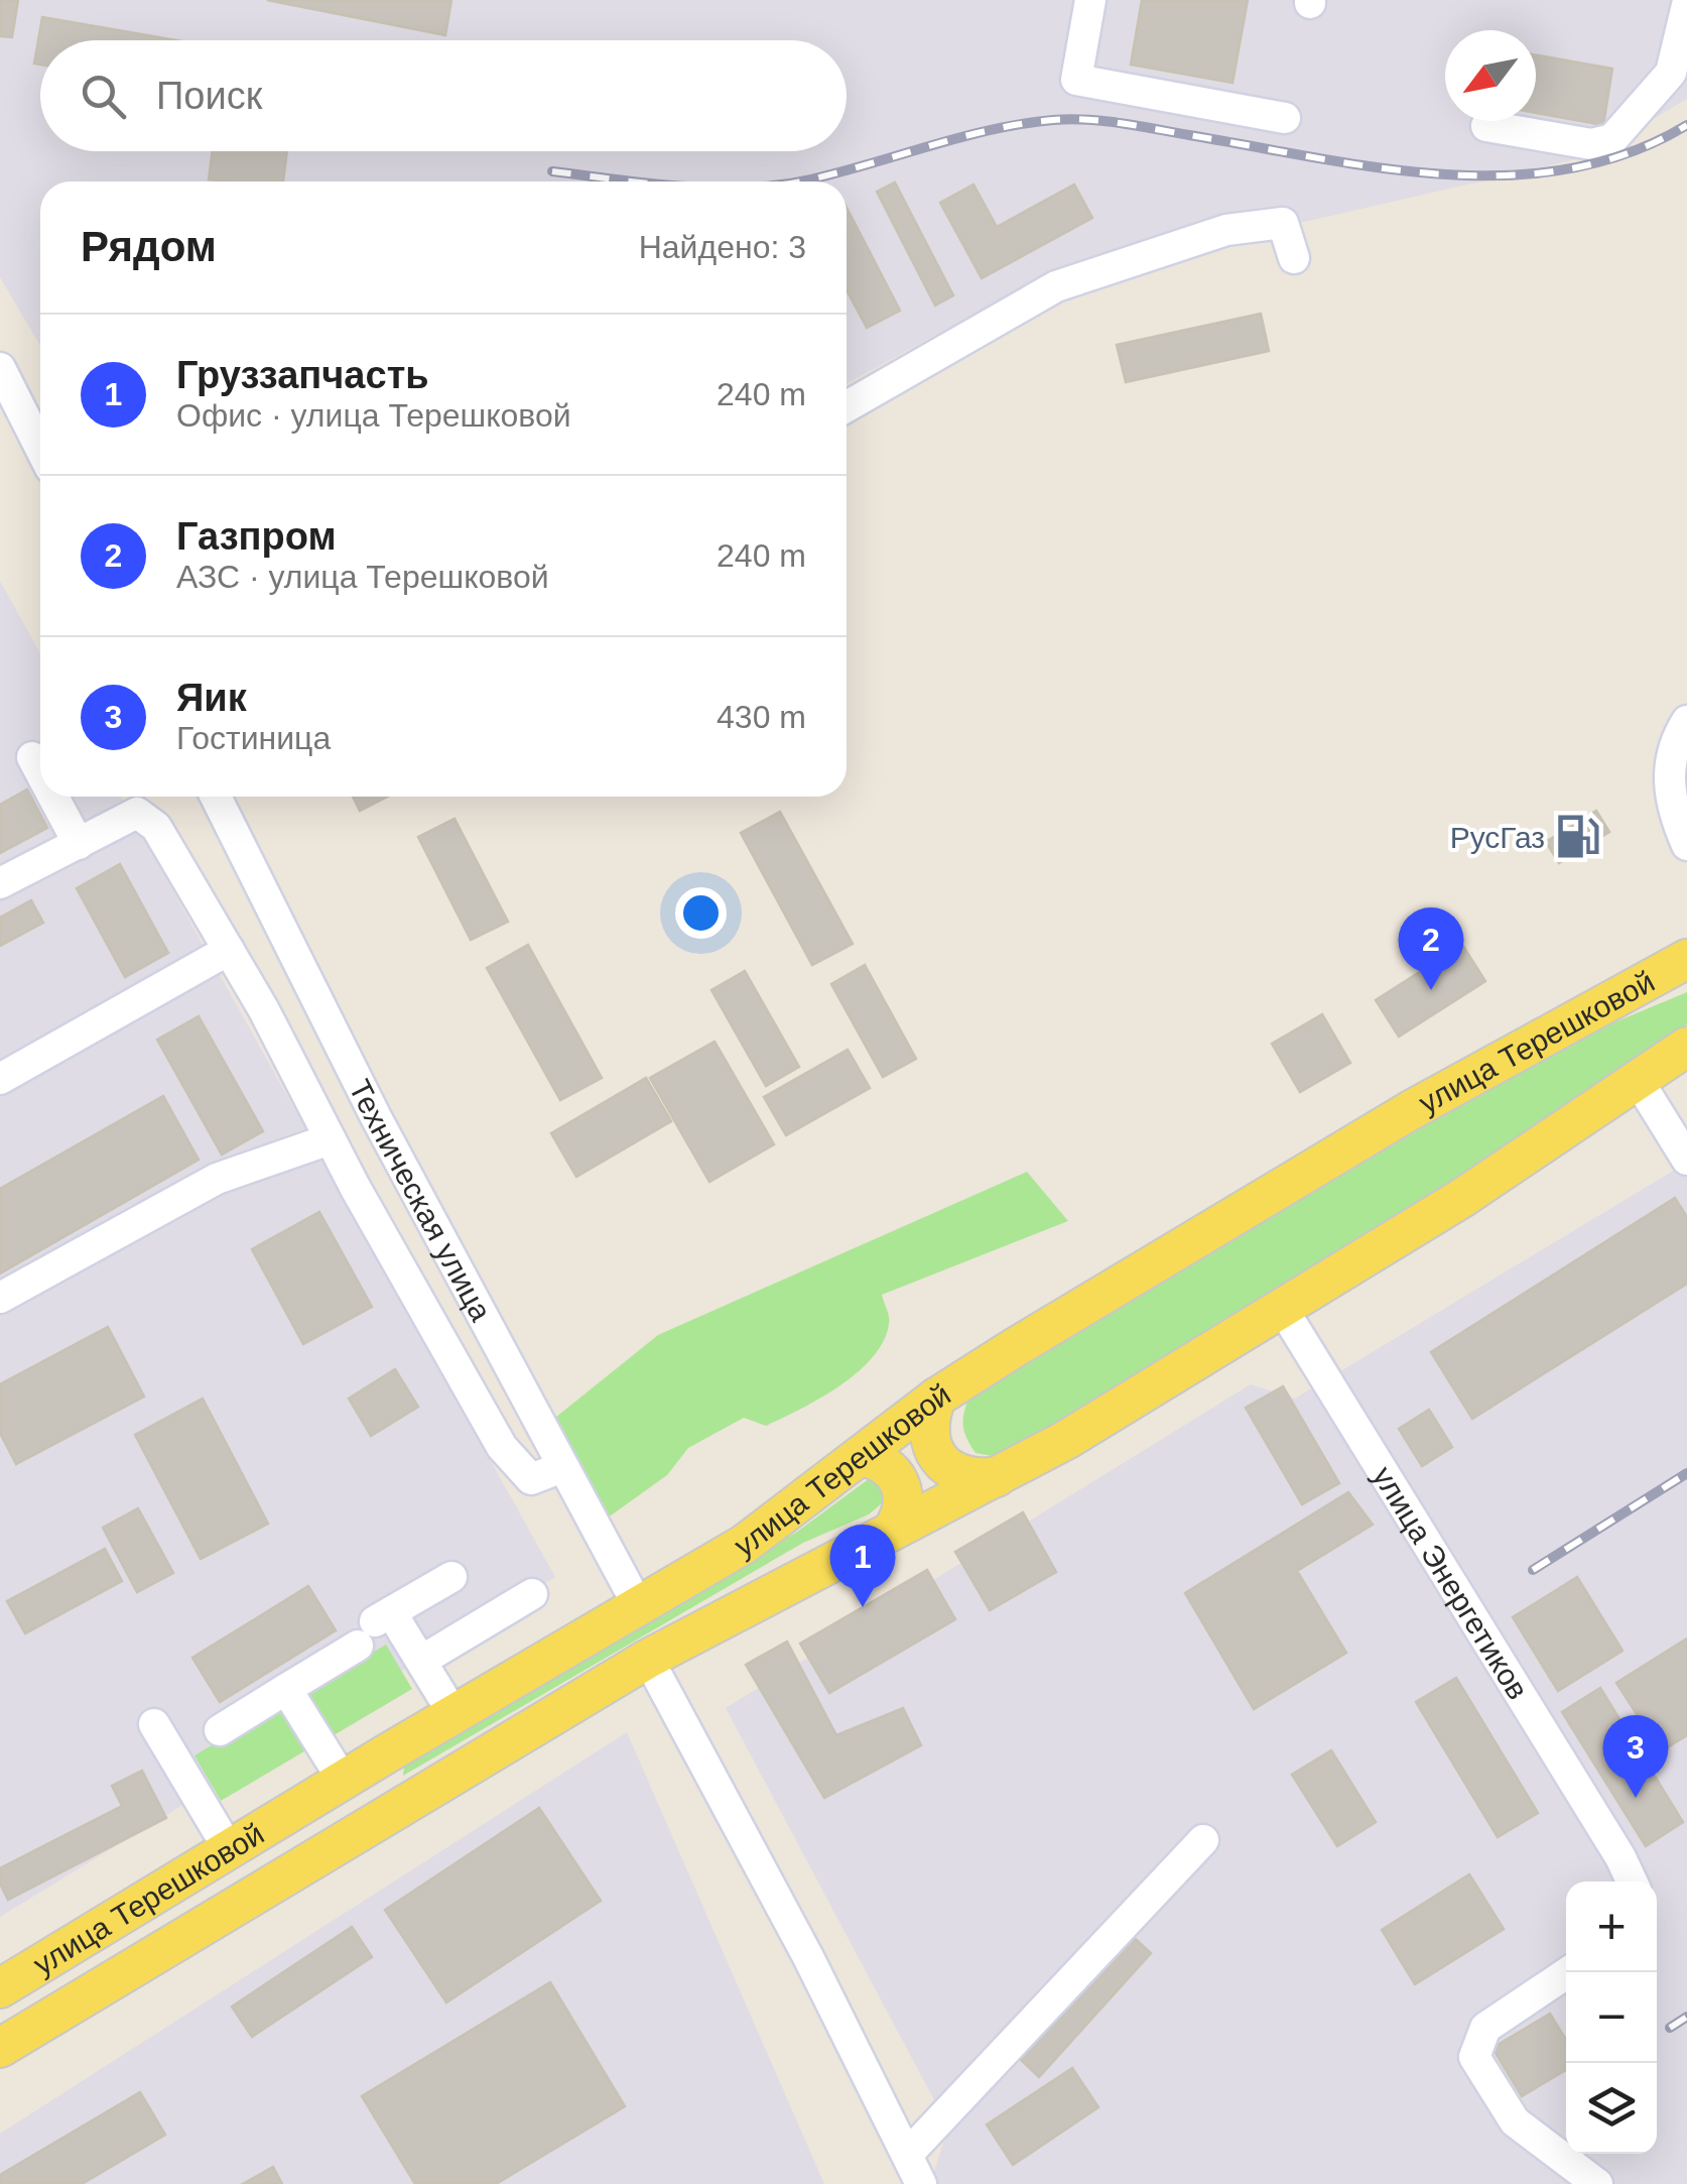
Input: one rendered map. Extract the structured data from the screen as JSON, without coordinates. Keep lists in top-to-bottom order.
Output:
{
  "streets": {
    "main road": ["улица Терешковой"],
    "street": ["Техническая улица", "улица Энергетиков"]
  },
  "crossings": [
    ["улица Терешковой", "Техническая улица"],
    ["улица Терешковой", "улица Энергетиков"]
  ],
  "places": {
    "fuel station": ["РусГаз"]
  },
  "north": "bottom left",
  "page": {
    "search": "Поиск",
    "heading": ["Рядом", "Найдено: 3"],
    "list": [
      {
        "mark": "1",
        "name": "Груззапчасть",
        "note": "Офис · улица Терешковой",
        "value": "240 m"
      },
      {
        "mark": "2",
        "name": "Газпром",
        "note": "АЗС · улица Терешковой",
        "value": "240 m"
      },
      {
        "mark": "3",
        "name": "Яик",
        "note": "Гостиница",
        "value": "430 m"
      }
    ],
    "pins": ["2", "1", "3"],
    "map_buttons": ["+", "−"]
  }
}
